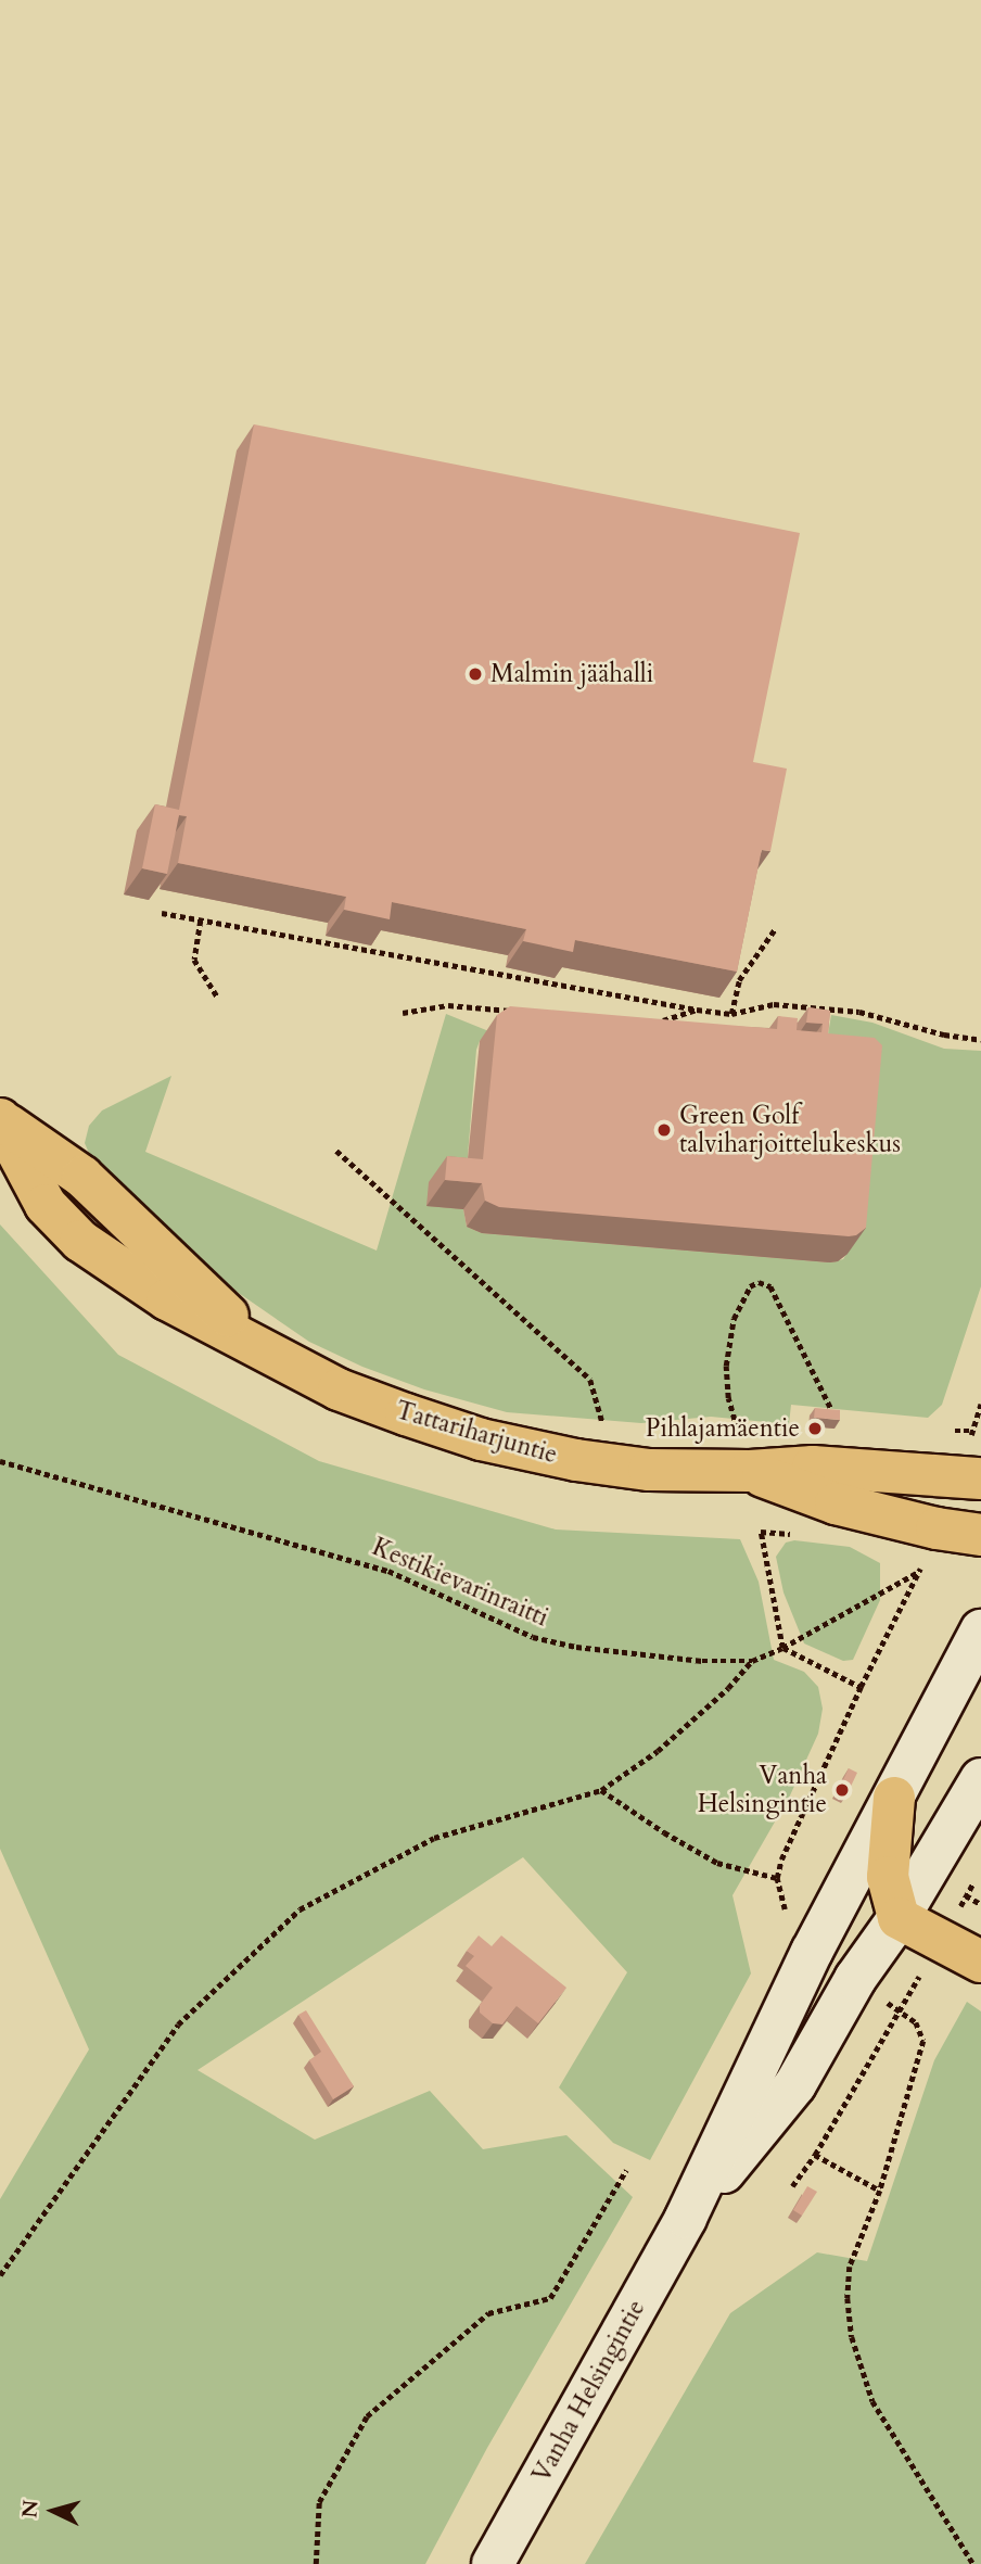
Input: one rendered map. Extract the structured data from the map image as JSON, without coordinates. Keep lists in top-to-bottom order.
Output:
{
  "streets": {
    "main road": ["Tattariharjuntie", "Vanha Helsingintie"],
    "path": ["Kestikievarinraitti"]
  },
  "places": [
    "Malmin jäähalli",
    "Green Golf talviharjoittelukeskus",
    "Pihlajamäentie",
    "Vanha Helsingintie"
  ],
  "north": "left"
}
